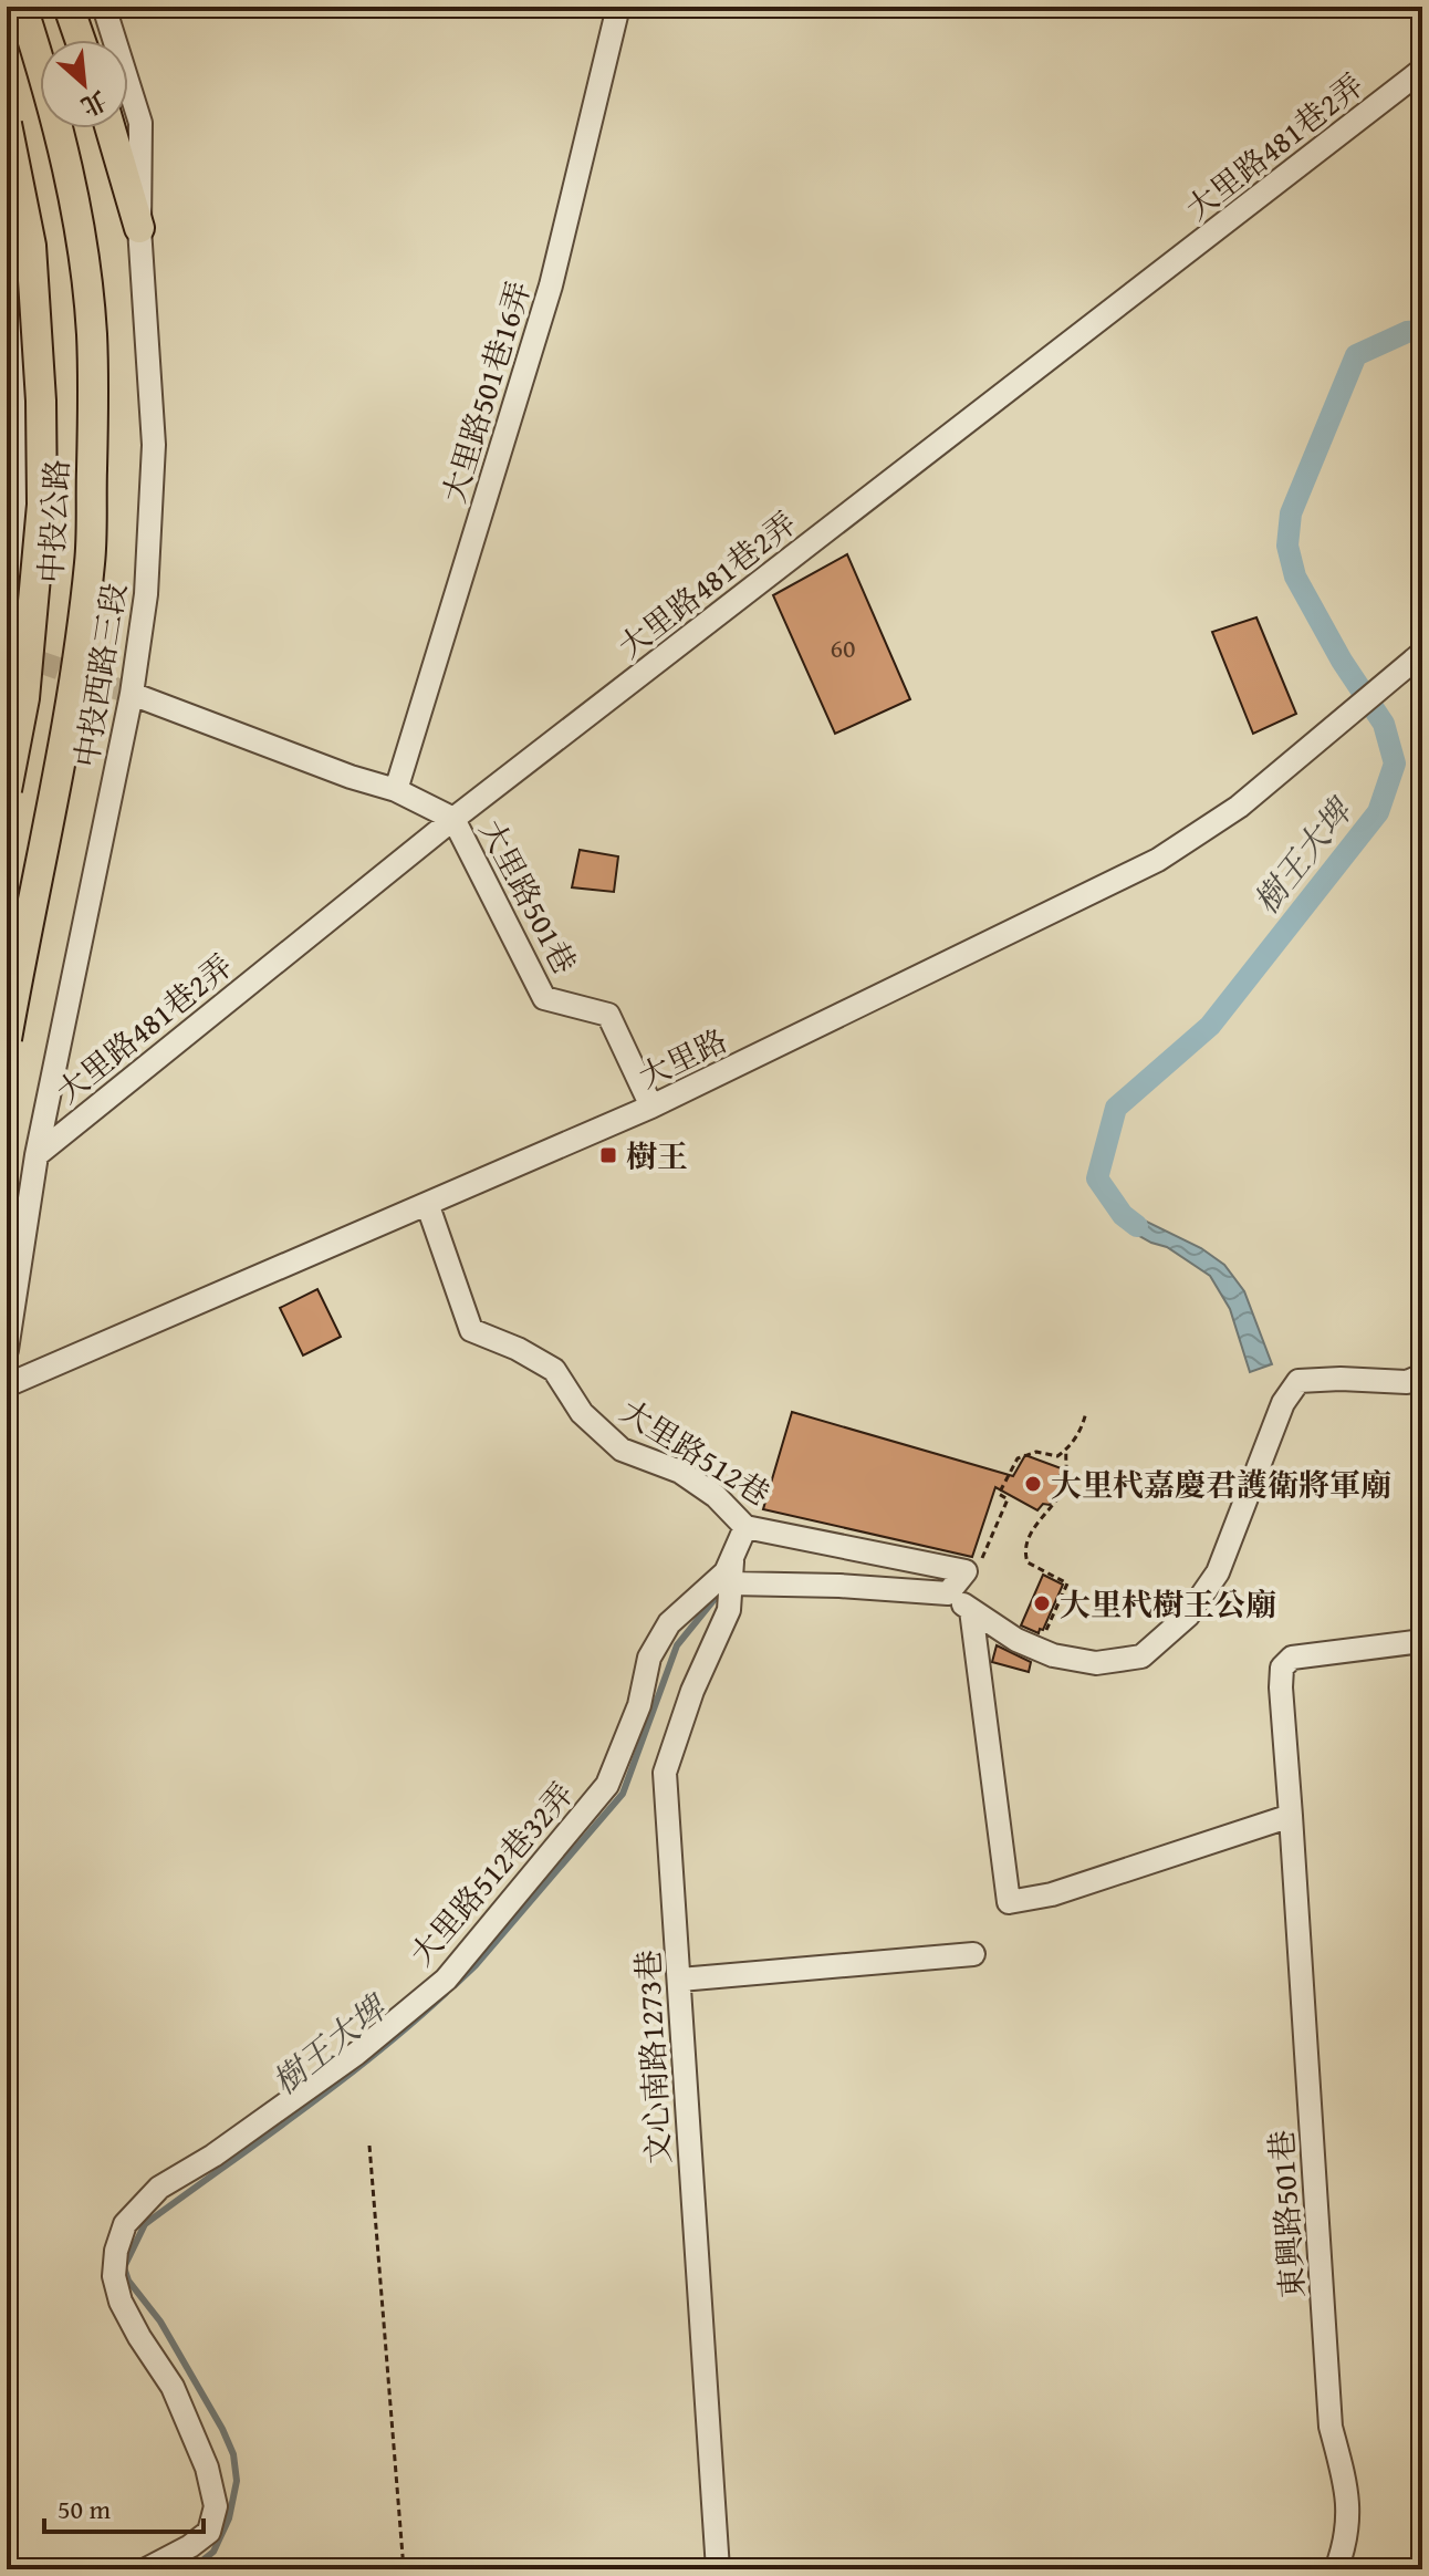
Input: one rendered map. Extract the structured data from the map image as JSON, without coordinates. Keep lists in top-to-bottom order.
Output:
{
  "streets": {
    "main road": ["中投公路"],
    "street": [
      "大里路481巷2弄",
      "大里路501巷16弄",
      "中投西路三段",
      "大里路501巷",
      "大里路",
      "大里路512巷",
      "大里路512巷32弄",
      "文心南路1273巷",
      "東興路501巷"
    ]
  },
  "crossings": [
    ["大里路481巷2弄", "中投西路三段"],
    ["大里路481巷2弄", "大里路501巷"],
    ["大里路501巷", "大里路"],
    ["大里路", "大里路512巷"],
    ["大里路512巷", "大里路512巷32弄"],
    ["大里路512巷32弄", "文心南路1273巷"]
  ],
  "water": ["樹王大埤"],
  "places": {
    "transit": ["樹王"],
    "other": ["大里杙嘉慶君護衛將軍廟", "大里杙樹王公廟"]
  },
  "house_numbers": ["60"],
  "scale_bar": "50 m",
  "north": "bottom right"
}
